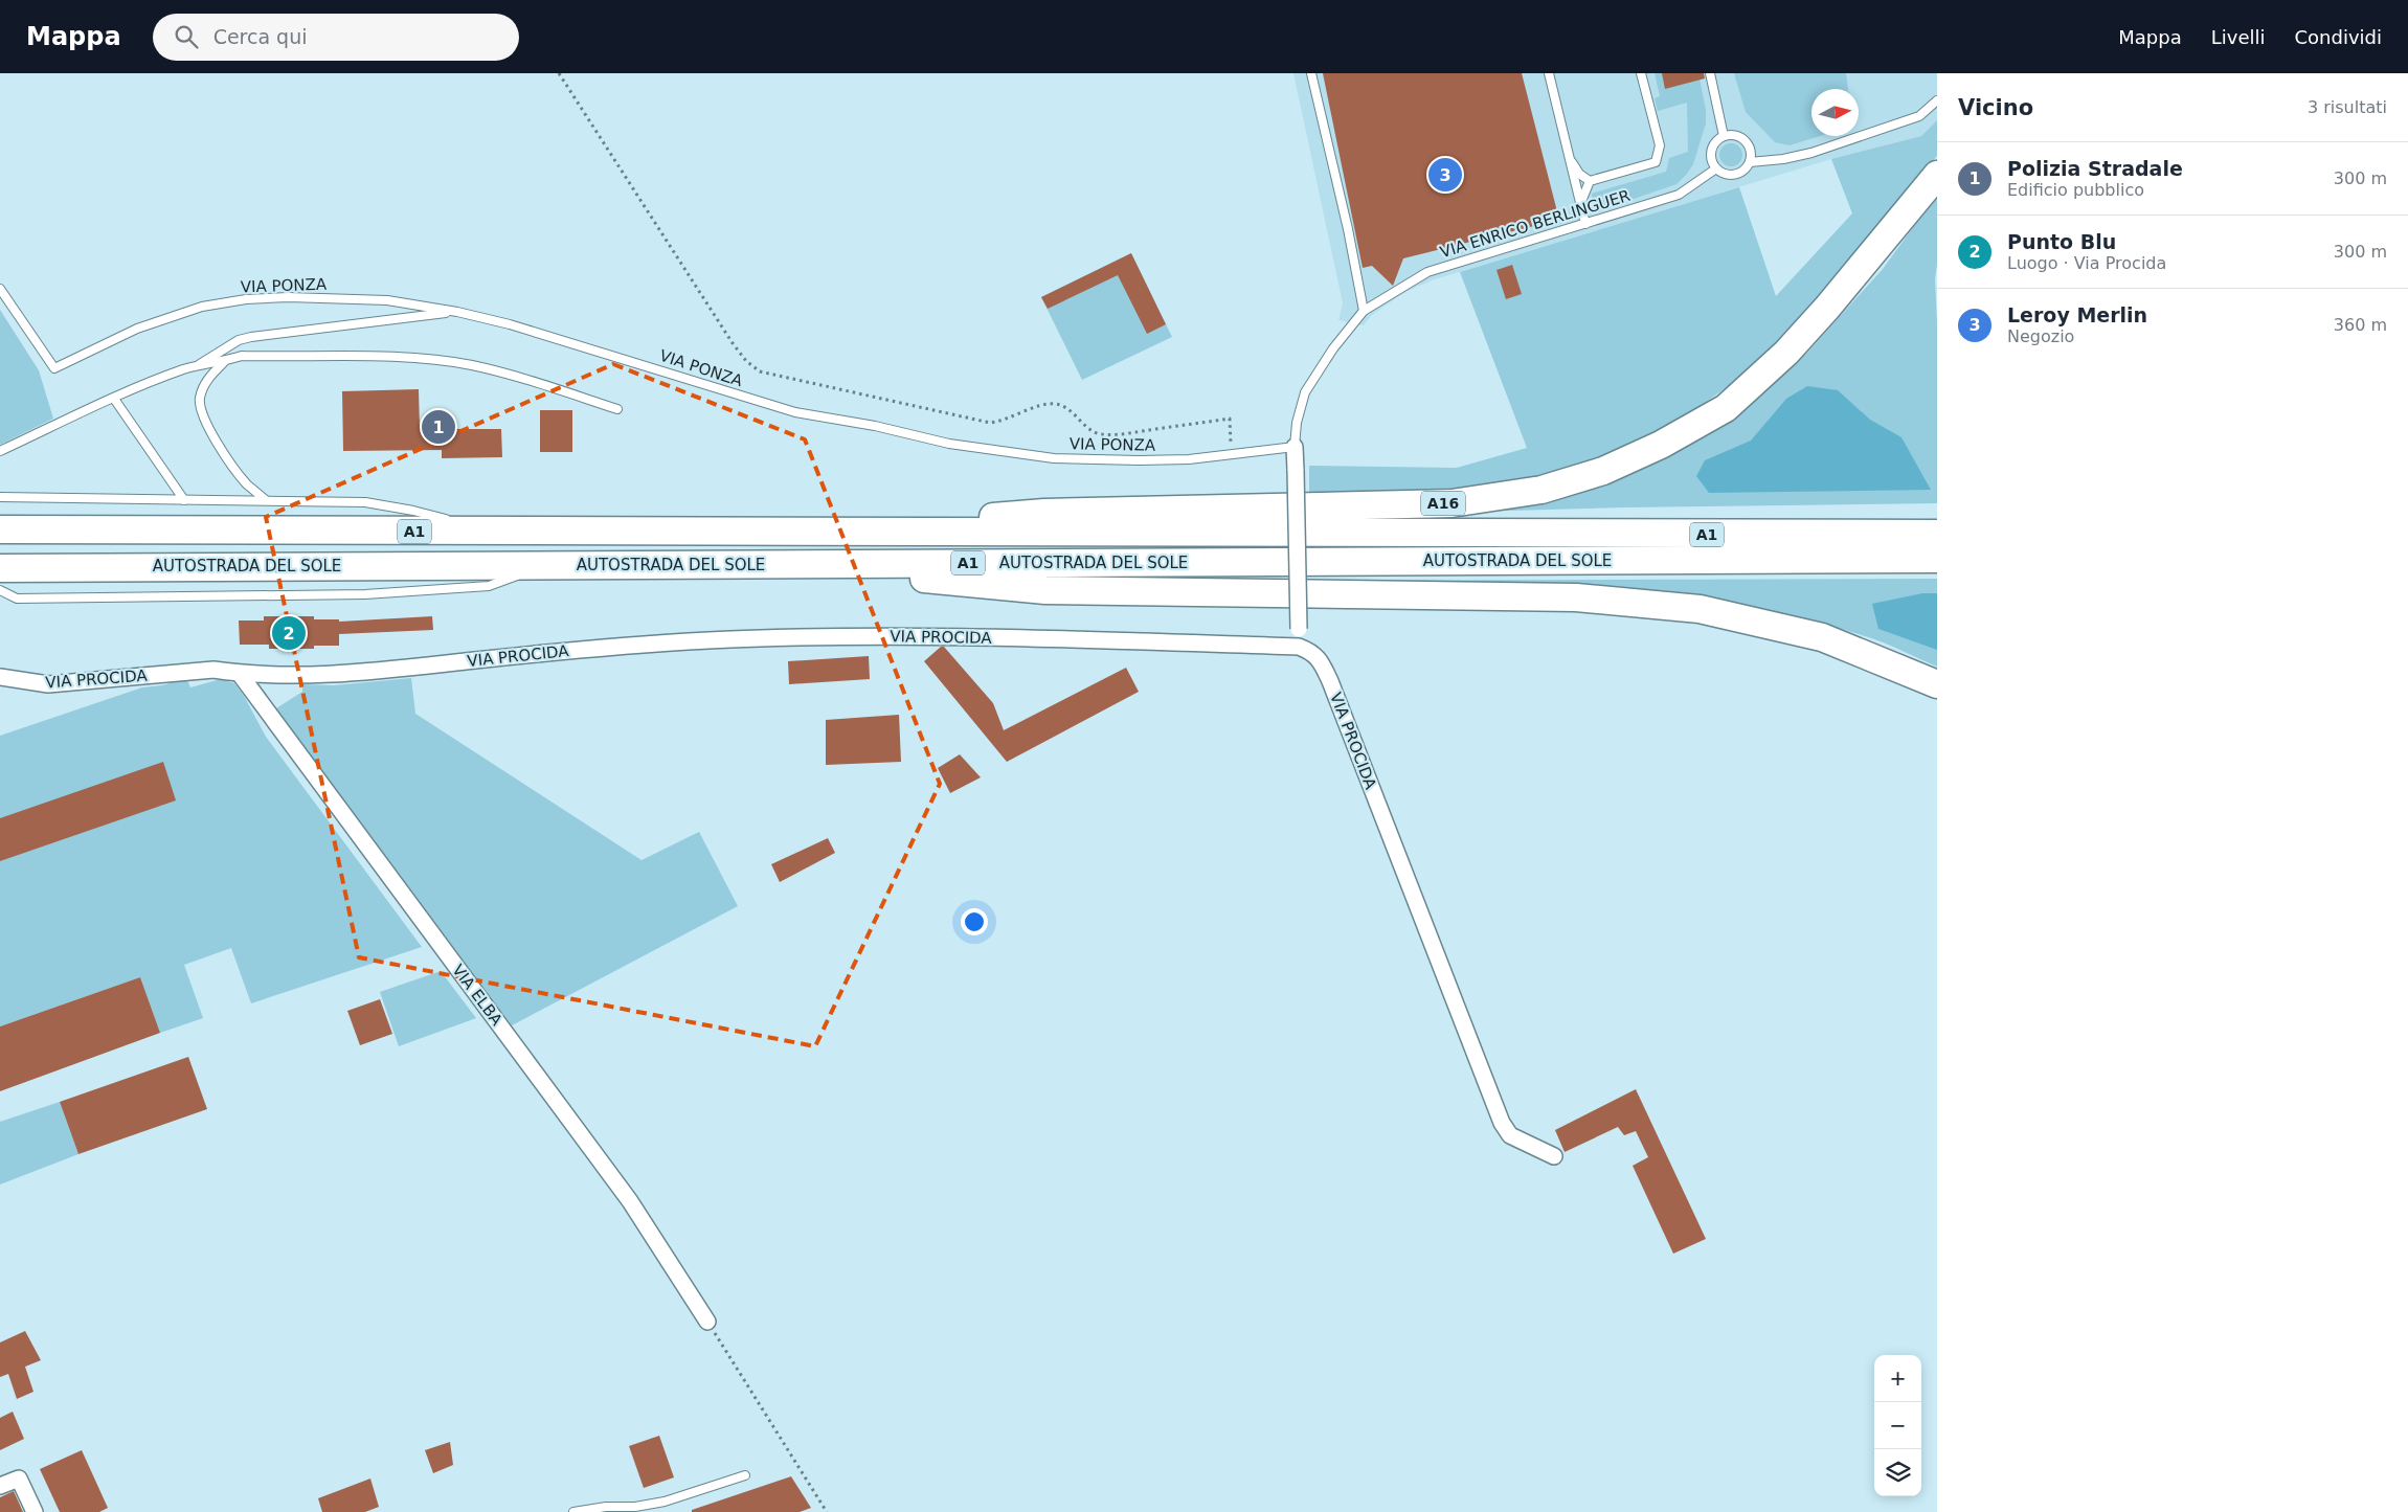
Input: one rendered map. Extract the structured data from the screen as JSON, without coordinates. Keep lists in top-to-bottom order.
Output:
{
  "streets": {
    "highway": ["A16", "A1", "AUTOSTRADA DEL SOLE"],
    "street": ["VIA PROCIDA", "VIA ELBA"],
    "lane": ["VIA ENRICO BERLINGUER", "VIA PONZA"]
  },
  "crossings": [
    ["A16", "AUTOSTRADA DEL SOLE"],
    ["VIA PROCIDA", "VIA ELBA"]
  ],
  "north": "right",
  "page": {
    "header": "Mappa",
    "search": "Cerca qui",
    "nav": ["Mappa", "Livelli", "Condividi"],
    "heading": ["Vicino", "3 risultati"],
    "list": [
      {
        "mark": "1",
        "name": "Polizia Stradale",
        "note": "Edificio pubblico",
        "value": "300 m"
      },
      {
        "mark": "2",
        "name": "Punto Blu",
        "note": "Luogo · Via Procida",
        "value": "300 m"
      },
      {
        "mark": "3",
        "name": "Leroy Merlin",
        "note": "Negozio",
        "value": "360 m"
      }
    ],
    "pins": ["3", "1", "2"],
    "map_buttons": ["+", "−"]
  }
}
